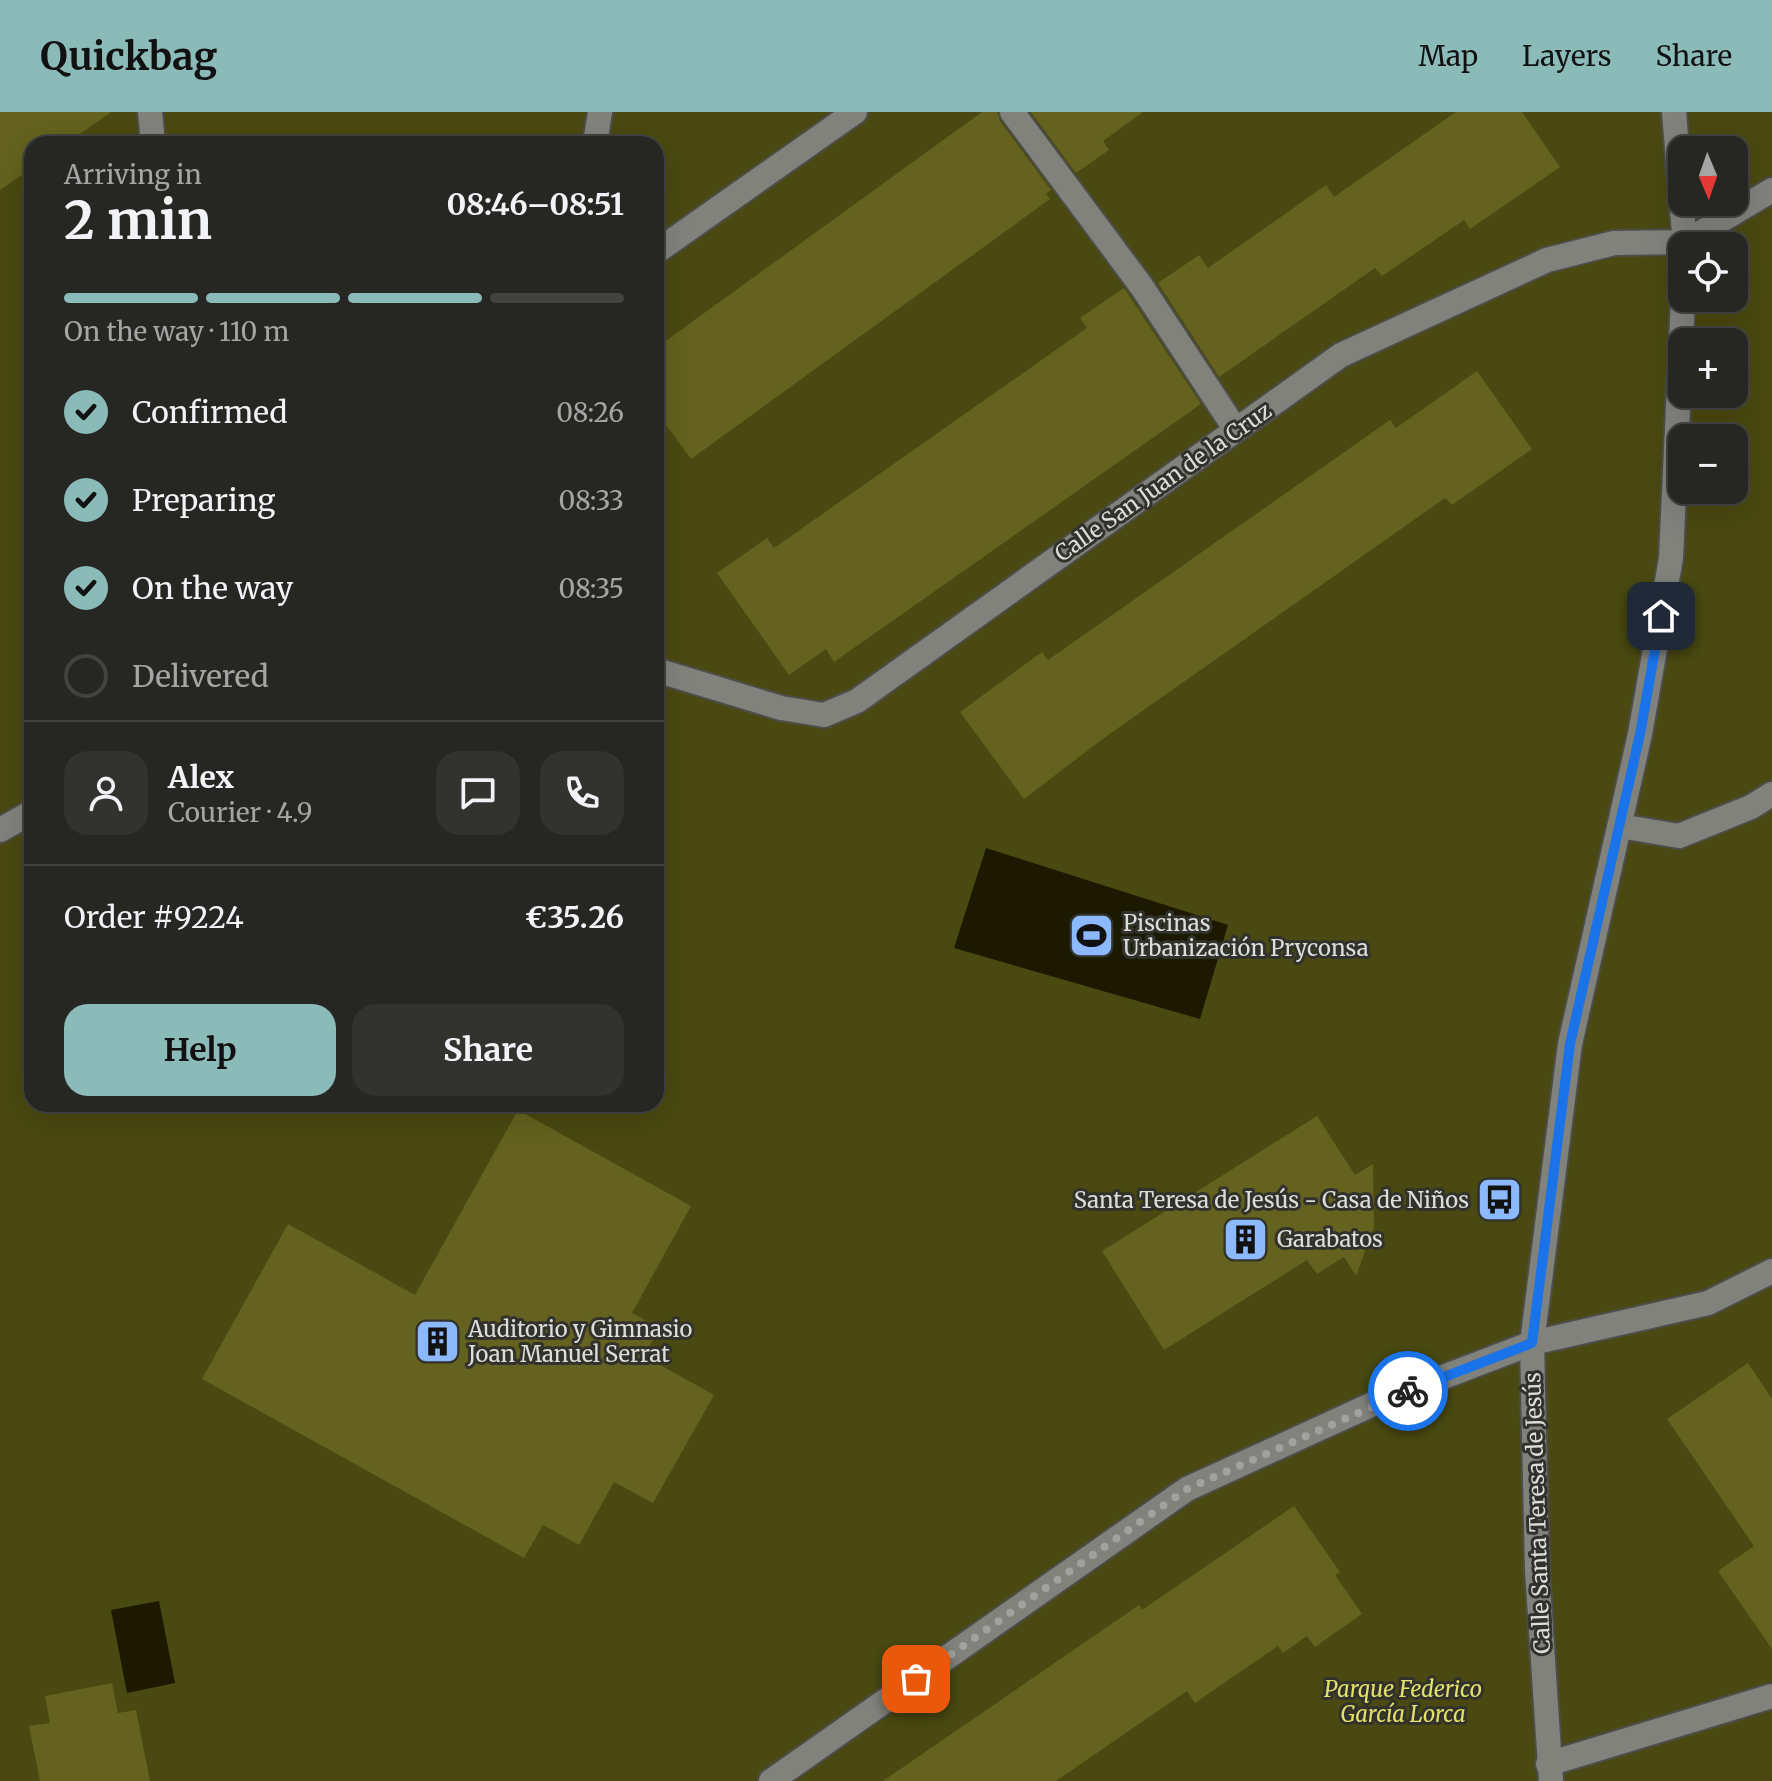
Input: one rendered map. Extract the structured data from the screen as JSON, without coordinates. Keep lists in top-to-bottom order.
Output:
{
  "streets": {
    "street": ["Calle San Juan de la Cruz", "Calle Santa Teresa de Jesús"]
  },
  "parks": ["Parque Federico García Lorca"],
  "places": {
    "sports": ["Piscinas Urbanización Pryconsa"],
    "bus stop": ["Santa Teresa de Jesús - Casa de Niños"],
    "building": ["Garabatos", "Auditorio y Gimnasio Joan Manuel Serrat"]
  },
  "north": "bottom",
  "page": {
    "header": "Quickbag",
    "nav": ["Map", "Layers", "Share"],
    "map_buttons": ["+", "−"],
    "heading": ["2 min", "Arriving in", "08:46–08:51"],
    "panel": [
      "Alex",
      "Courier · 4.9",
      "Order #9224",
      "€35.26"
    ],
    "bar": "On the way · 110 m",
    "list": [
      ["Confirmed", "08:26"],
      ["Preparing", "08:33"],
      ["On the way", "08:35"],
      "Delivered"
    ],
    "buttons": ["Help", "Share"]
  }
}
